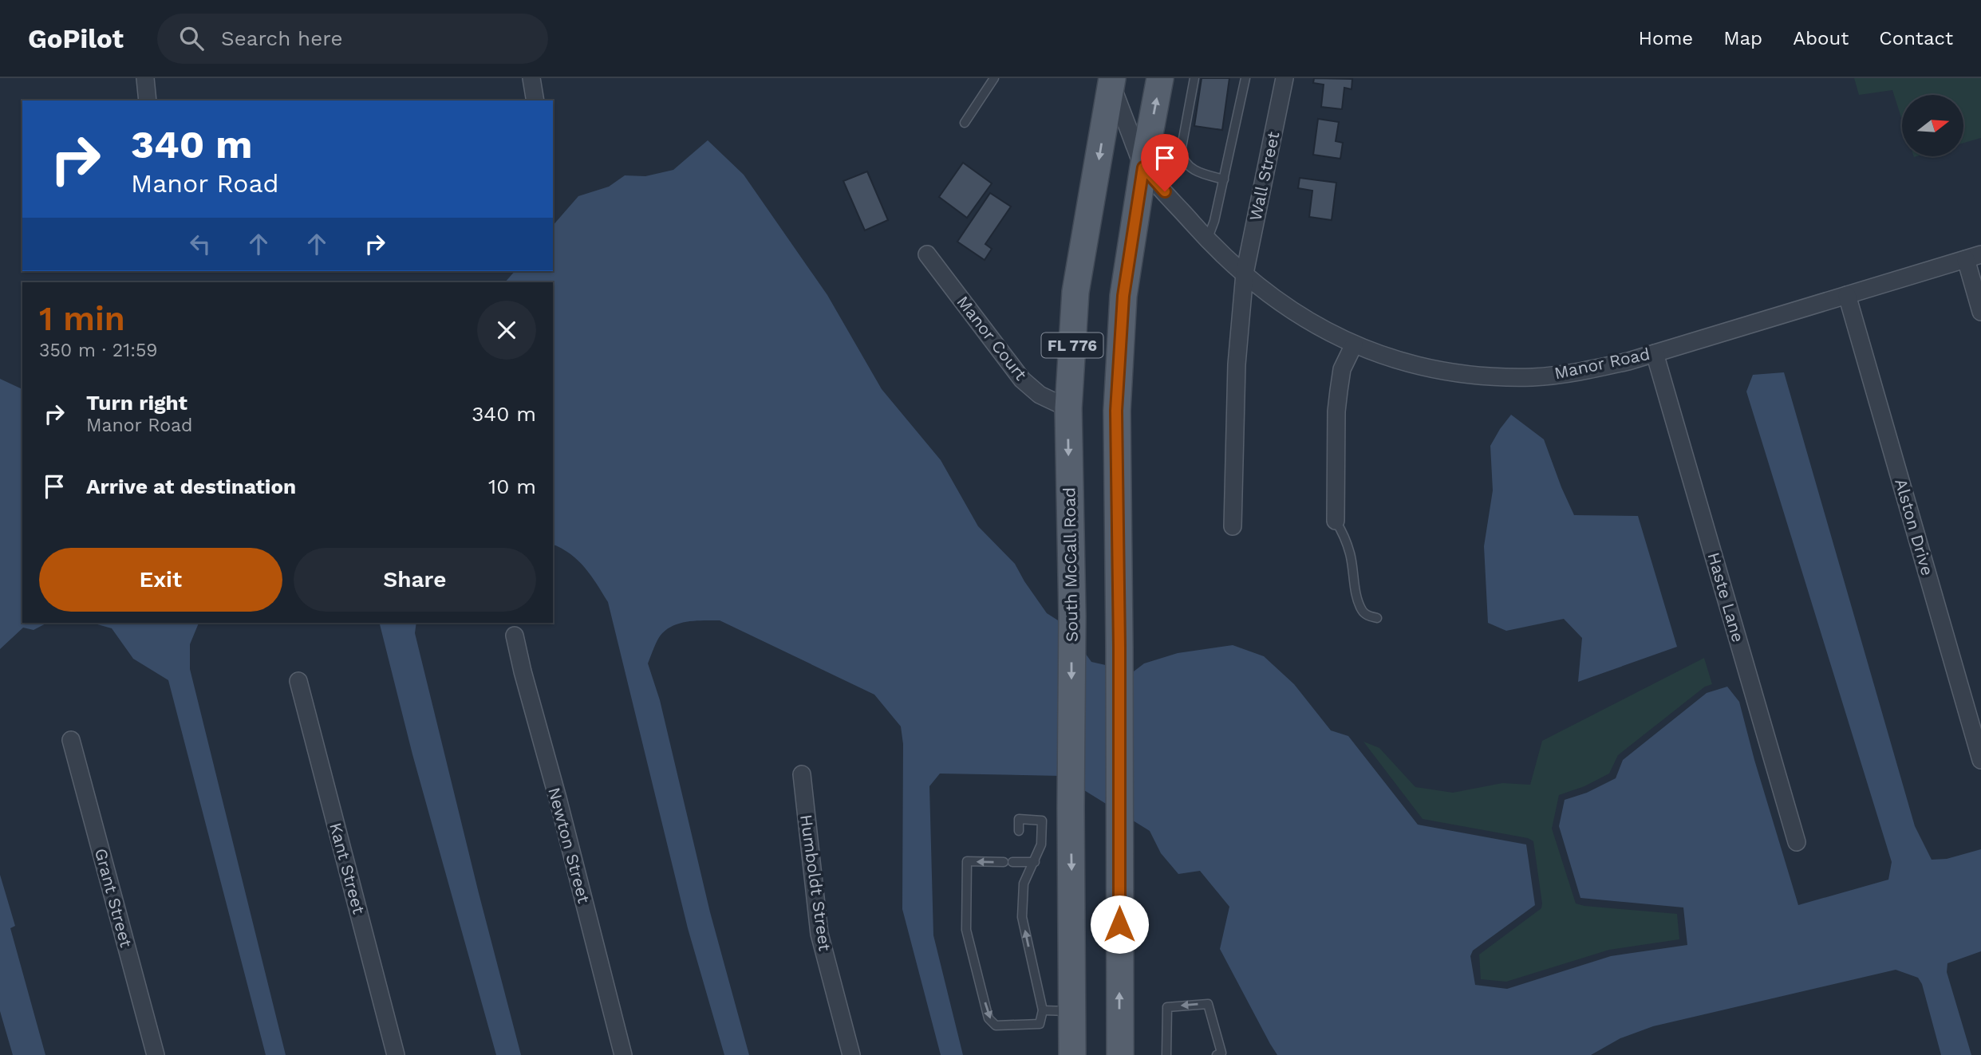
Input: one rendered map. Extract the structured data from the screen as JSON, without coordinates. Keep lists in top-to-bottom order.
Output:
{
  "streets": {
    "main road": ["FL 776", "South McCall Road"],
    "street": [
      "Wall Street",
      "Manor Court",
      "Manor Road",
      "Alston Drive",
      "Haste Lane",
      "Newton Street",
      "Kant Street",
      "Humboldt Street",
      "Grant Street"
    ]
  },
  "crossings": [
    ["Wall Street", "Manor Road"],
    ["Manor Court", "South McCall Road"],
    ["FL 776", "Manor Road"],
    ["Manor Road", "Alston Drive"],
    ["Manor Road", "South McCall Road"],
    ["Manor Road", "Haste Lane"]
  ],
  "north": "right",
  "page": {
    "header": "GoPilot",
    "search": "Search here",
    "nav": [
      "Home",
      "Map",
      "About",
      "Contact"
    ],
    "turn": ["340 m", "Manor Road"],
    "heading": ["1 min", "350 m · 21:59"],
    "list": [
      {
        "name": "Turn right",
        "note": "Manor Road",
        "value": "340 m"
      },
      {
        "name": "Arrive at destination",
        "value": "10 m"
      }
    ],
    "buttons": ["Exit", "Share"]
  }
}
